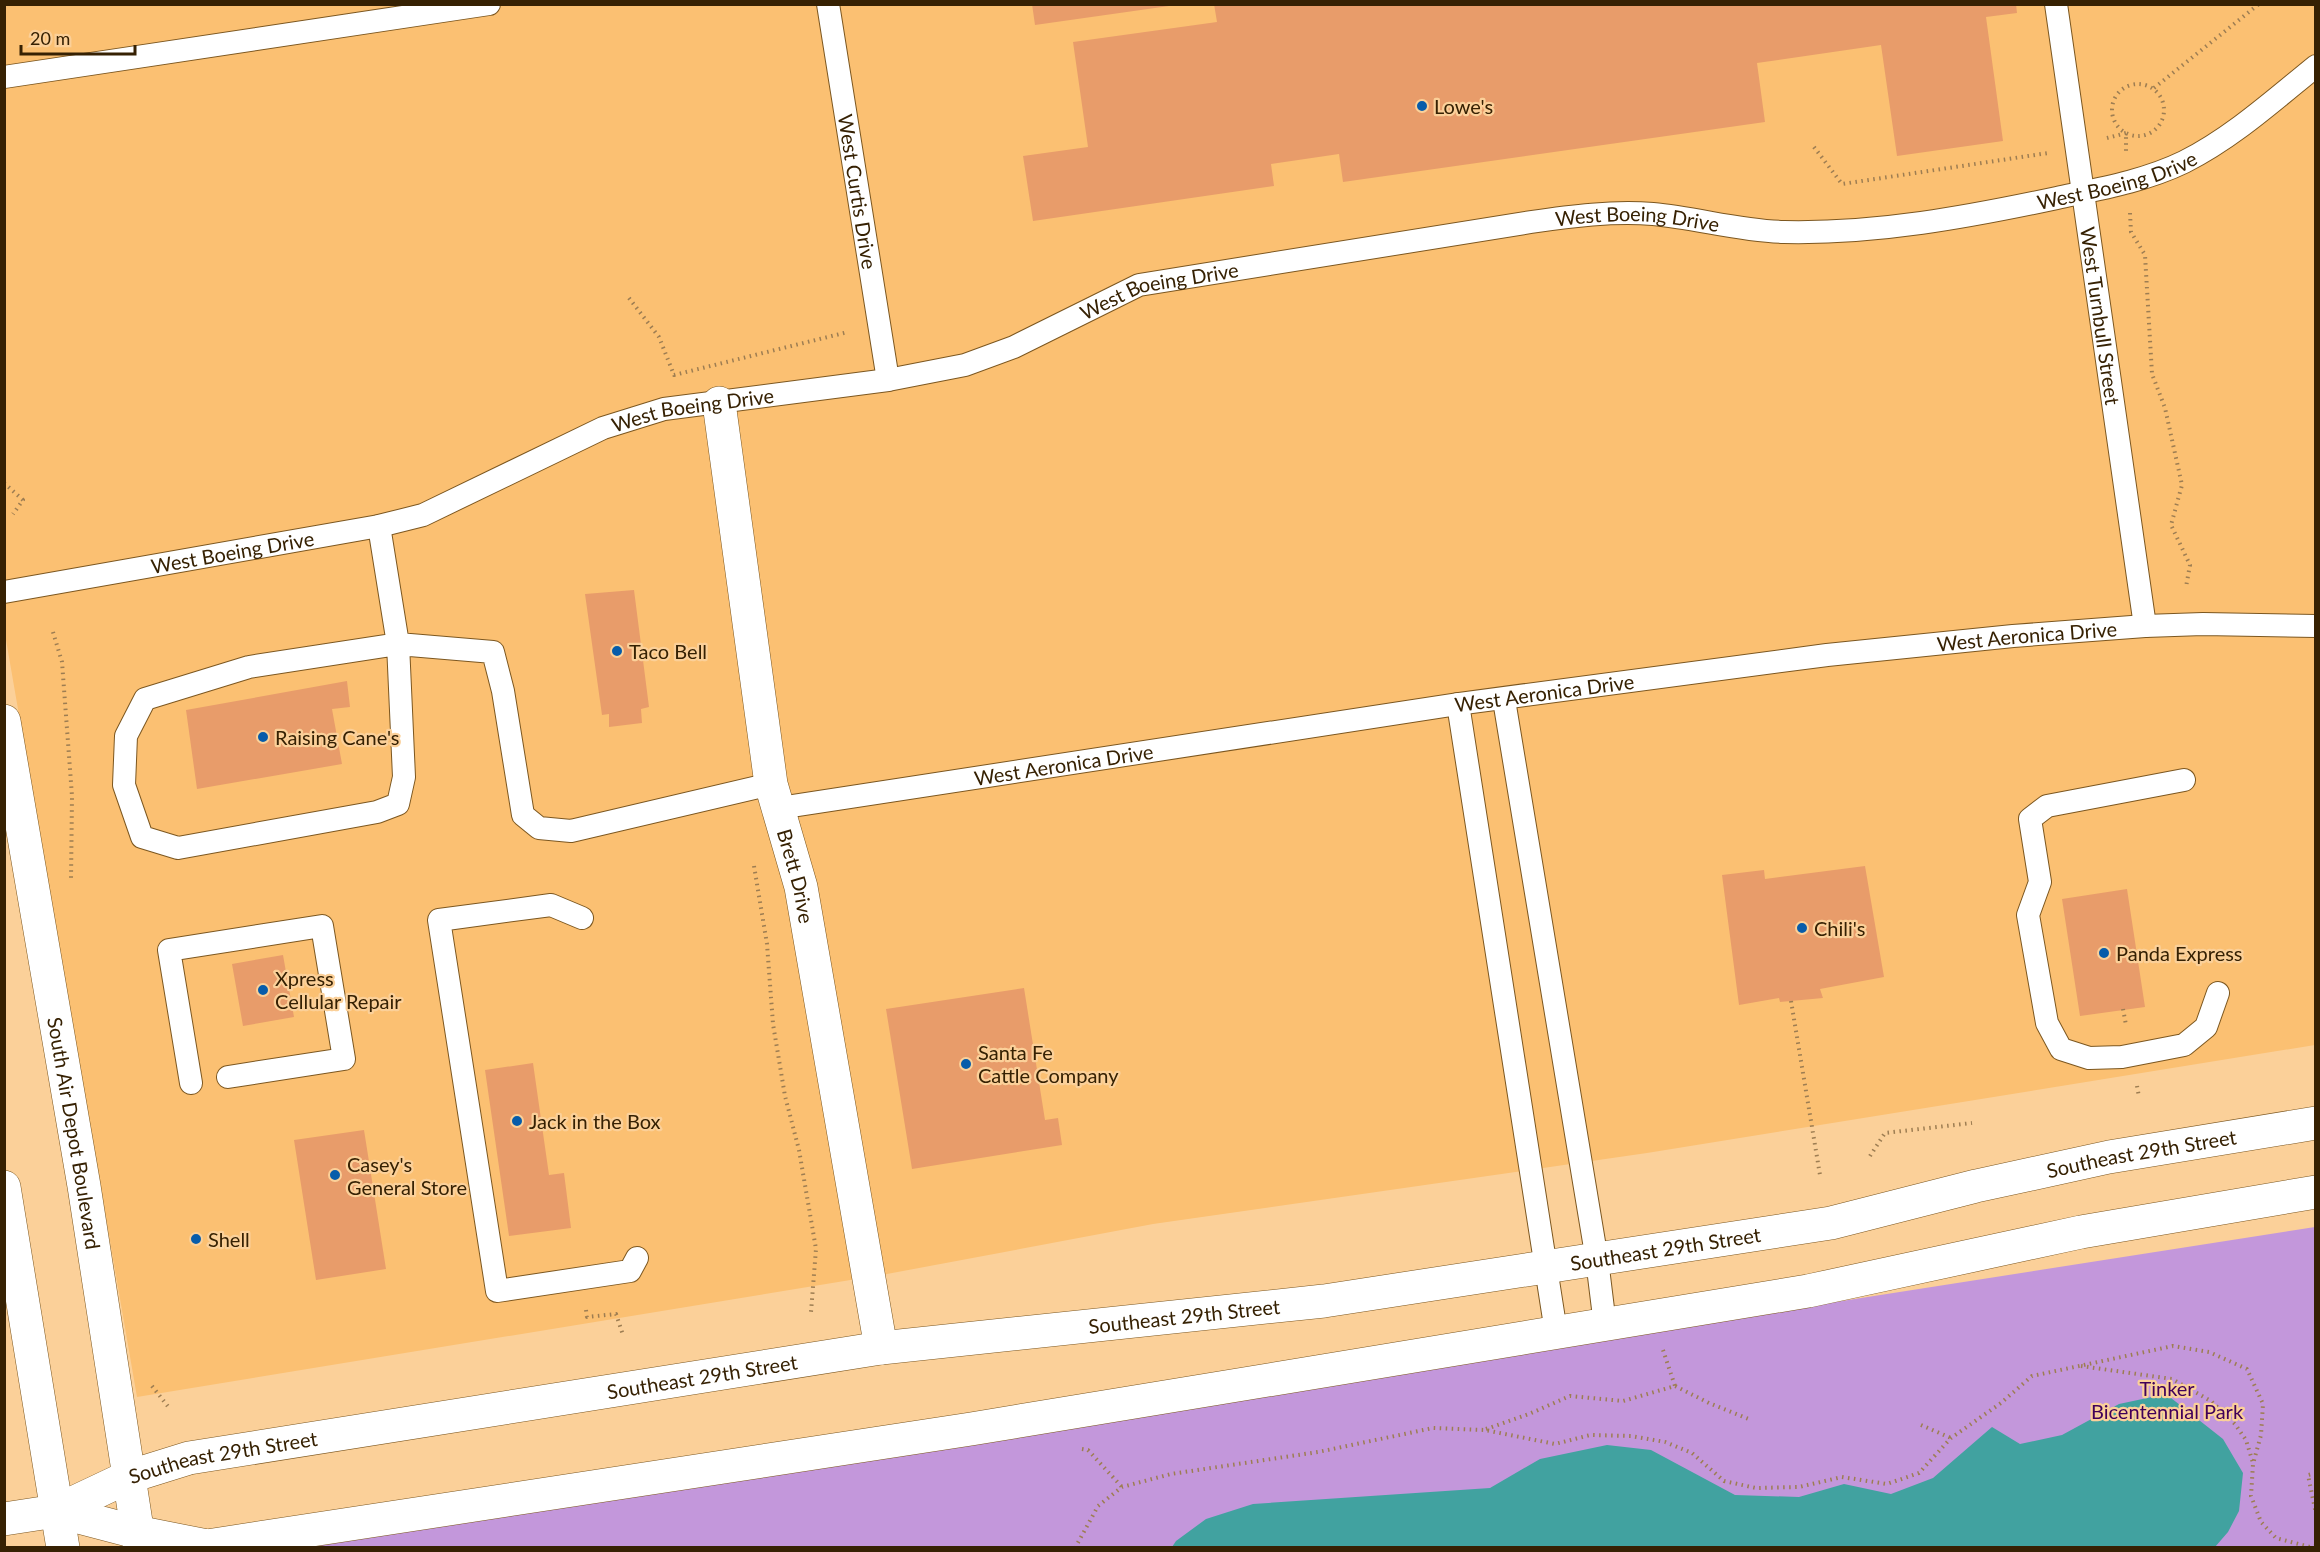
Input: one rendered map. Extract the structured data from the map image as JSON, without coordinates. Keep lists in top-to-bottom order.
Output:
{
  "streets": {
    "main road": ["Brett Drive", "South Air Depot Boulevard", "Southeast 29th Street"],
    "lane": [
      "West Boeing Drive",
      "West Curtis Drive",
      "West Turnbull Street",
      "West Aeronica Drive"
    ]
  },
  "crossings": [
    ["West Boeing Drive", "West Curtis Drive"],
    ["West Boeing Drive", "West Turnbull Street"],
    ["West Boeing Drive", "Brett Drive"],
    ["West Turnbull Street", "West Aeronica Drive"],
    ["West Aeronica Drive", "Brett Drive"],
    ["Brett Drive", "Southeast 29th Street"],
    ["South Air Depot Boulevard", "Southeast 29th Street"]
  ],
  "parks": ["Tinker Bicentennial Park"],
  "places": [
    "Lowe's",
    "Taco Bell",
    "Raising Cane's",
    "Chili's",
    "Panda Express",
    "Xpress Cellular Repair",
    "Santa Fe Cattle Company",
    "Jack in the Box",
    "Casey's General Store",
    "Shell"
  ],
  "scale_bar": "20 m"
}
